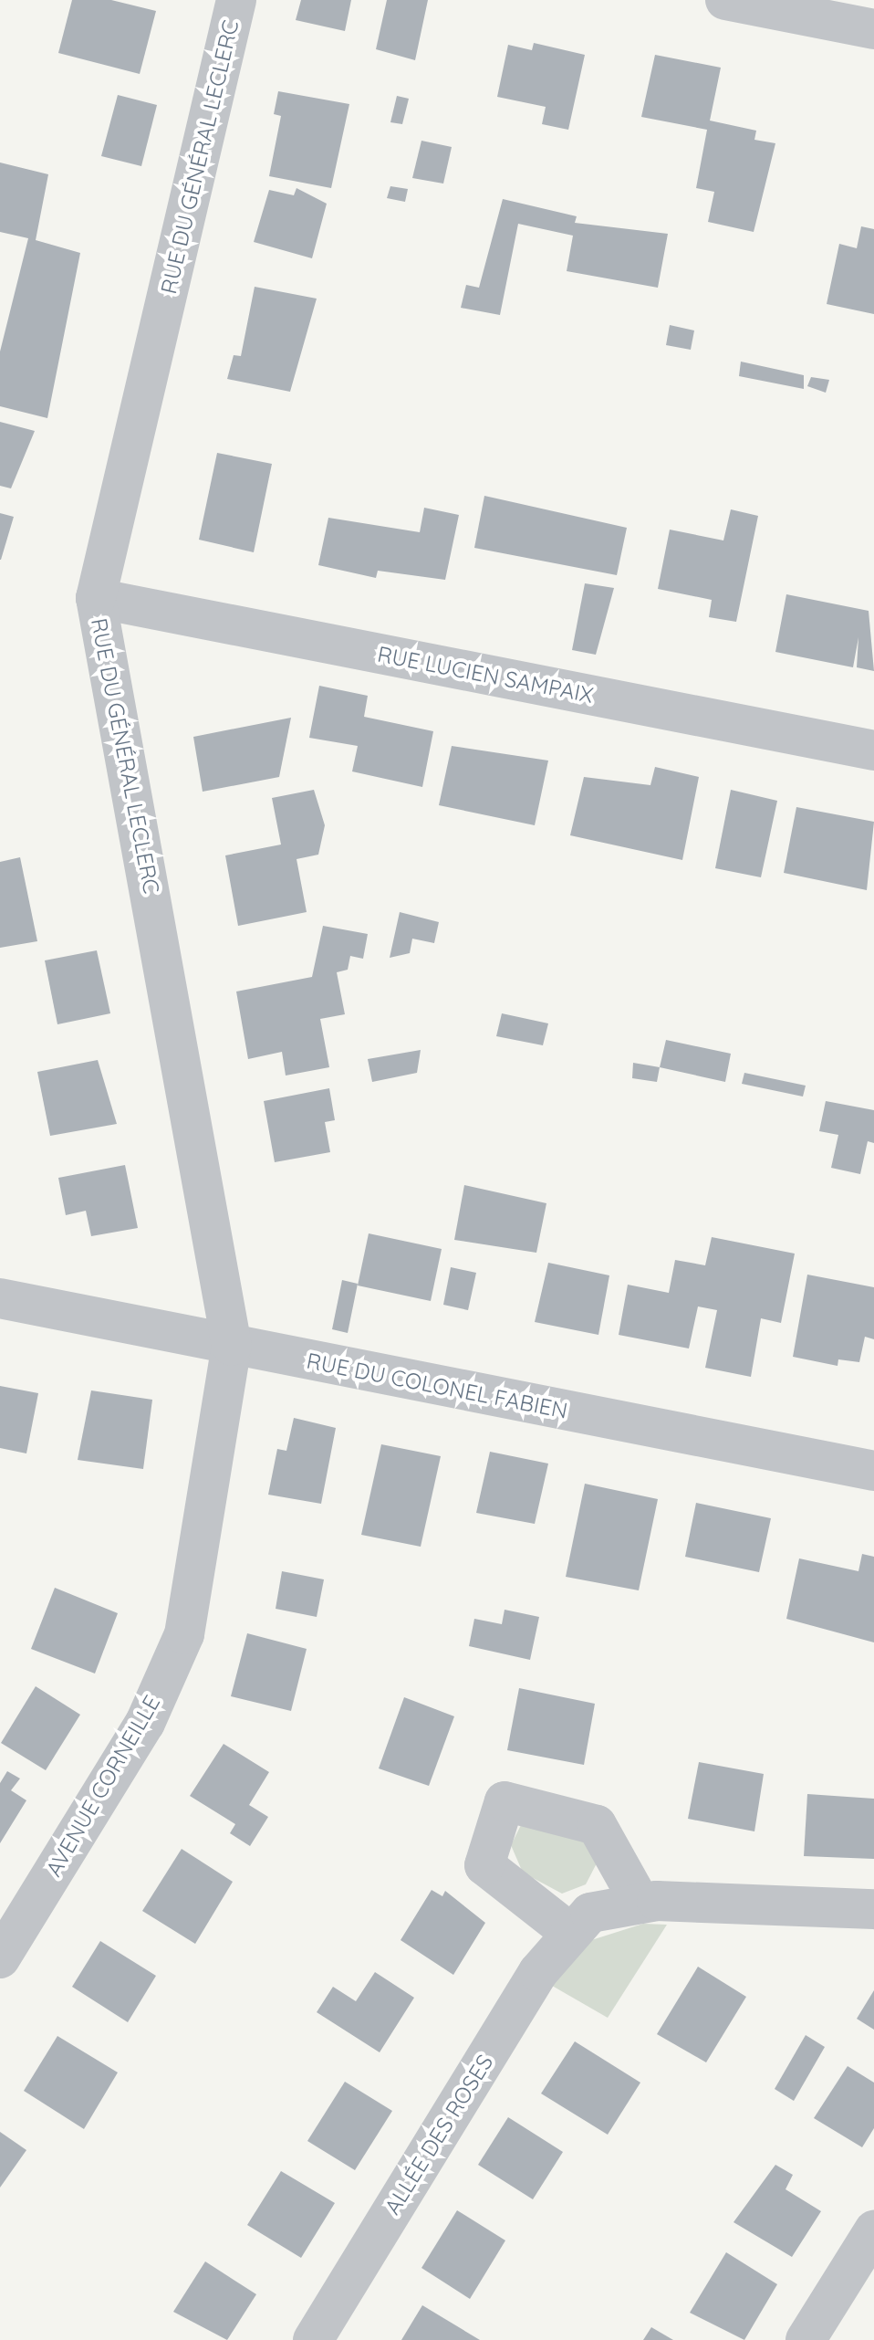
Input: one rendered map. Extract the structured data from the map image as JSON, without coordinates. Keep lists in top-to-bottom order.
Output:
{
  "streets": {
    "street": [
      "RUE DU GÉNÉRAL LECLERC",
      "RUE LUCIEN SAMPAIX",
      "RUE DU COLONEL FABIEN",
      "AVENUE CORNEILLE",
      "ALLÉE DES ROSES"
    ]
  },
  "crossings": [
    ["RUE DU GÉNÉRAL LECLERC", "RUE LUCIEN SAMPAIX"],
    ["RUE DU GÉNÉRAL LECLERC", "RUE DU COLONEL FABIEN"],
    ["RUE DU GÉNÉRAL LECLERC", "AVENUE CORNEILLE"],
    ["RUE DU COLONEL FABIEN", "AVENUE CORNEILLE"]
  ]
}
